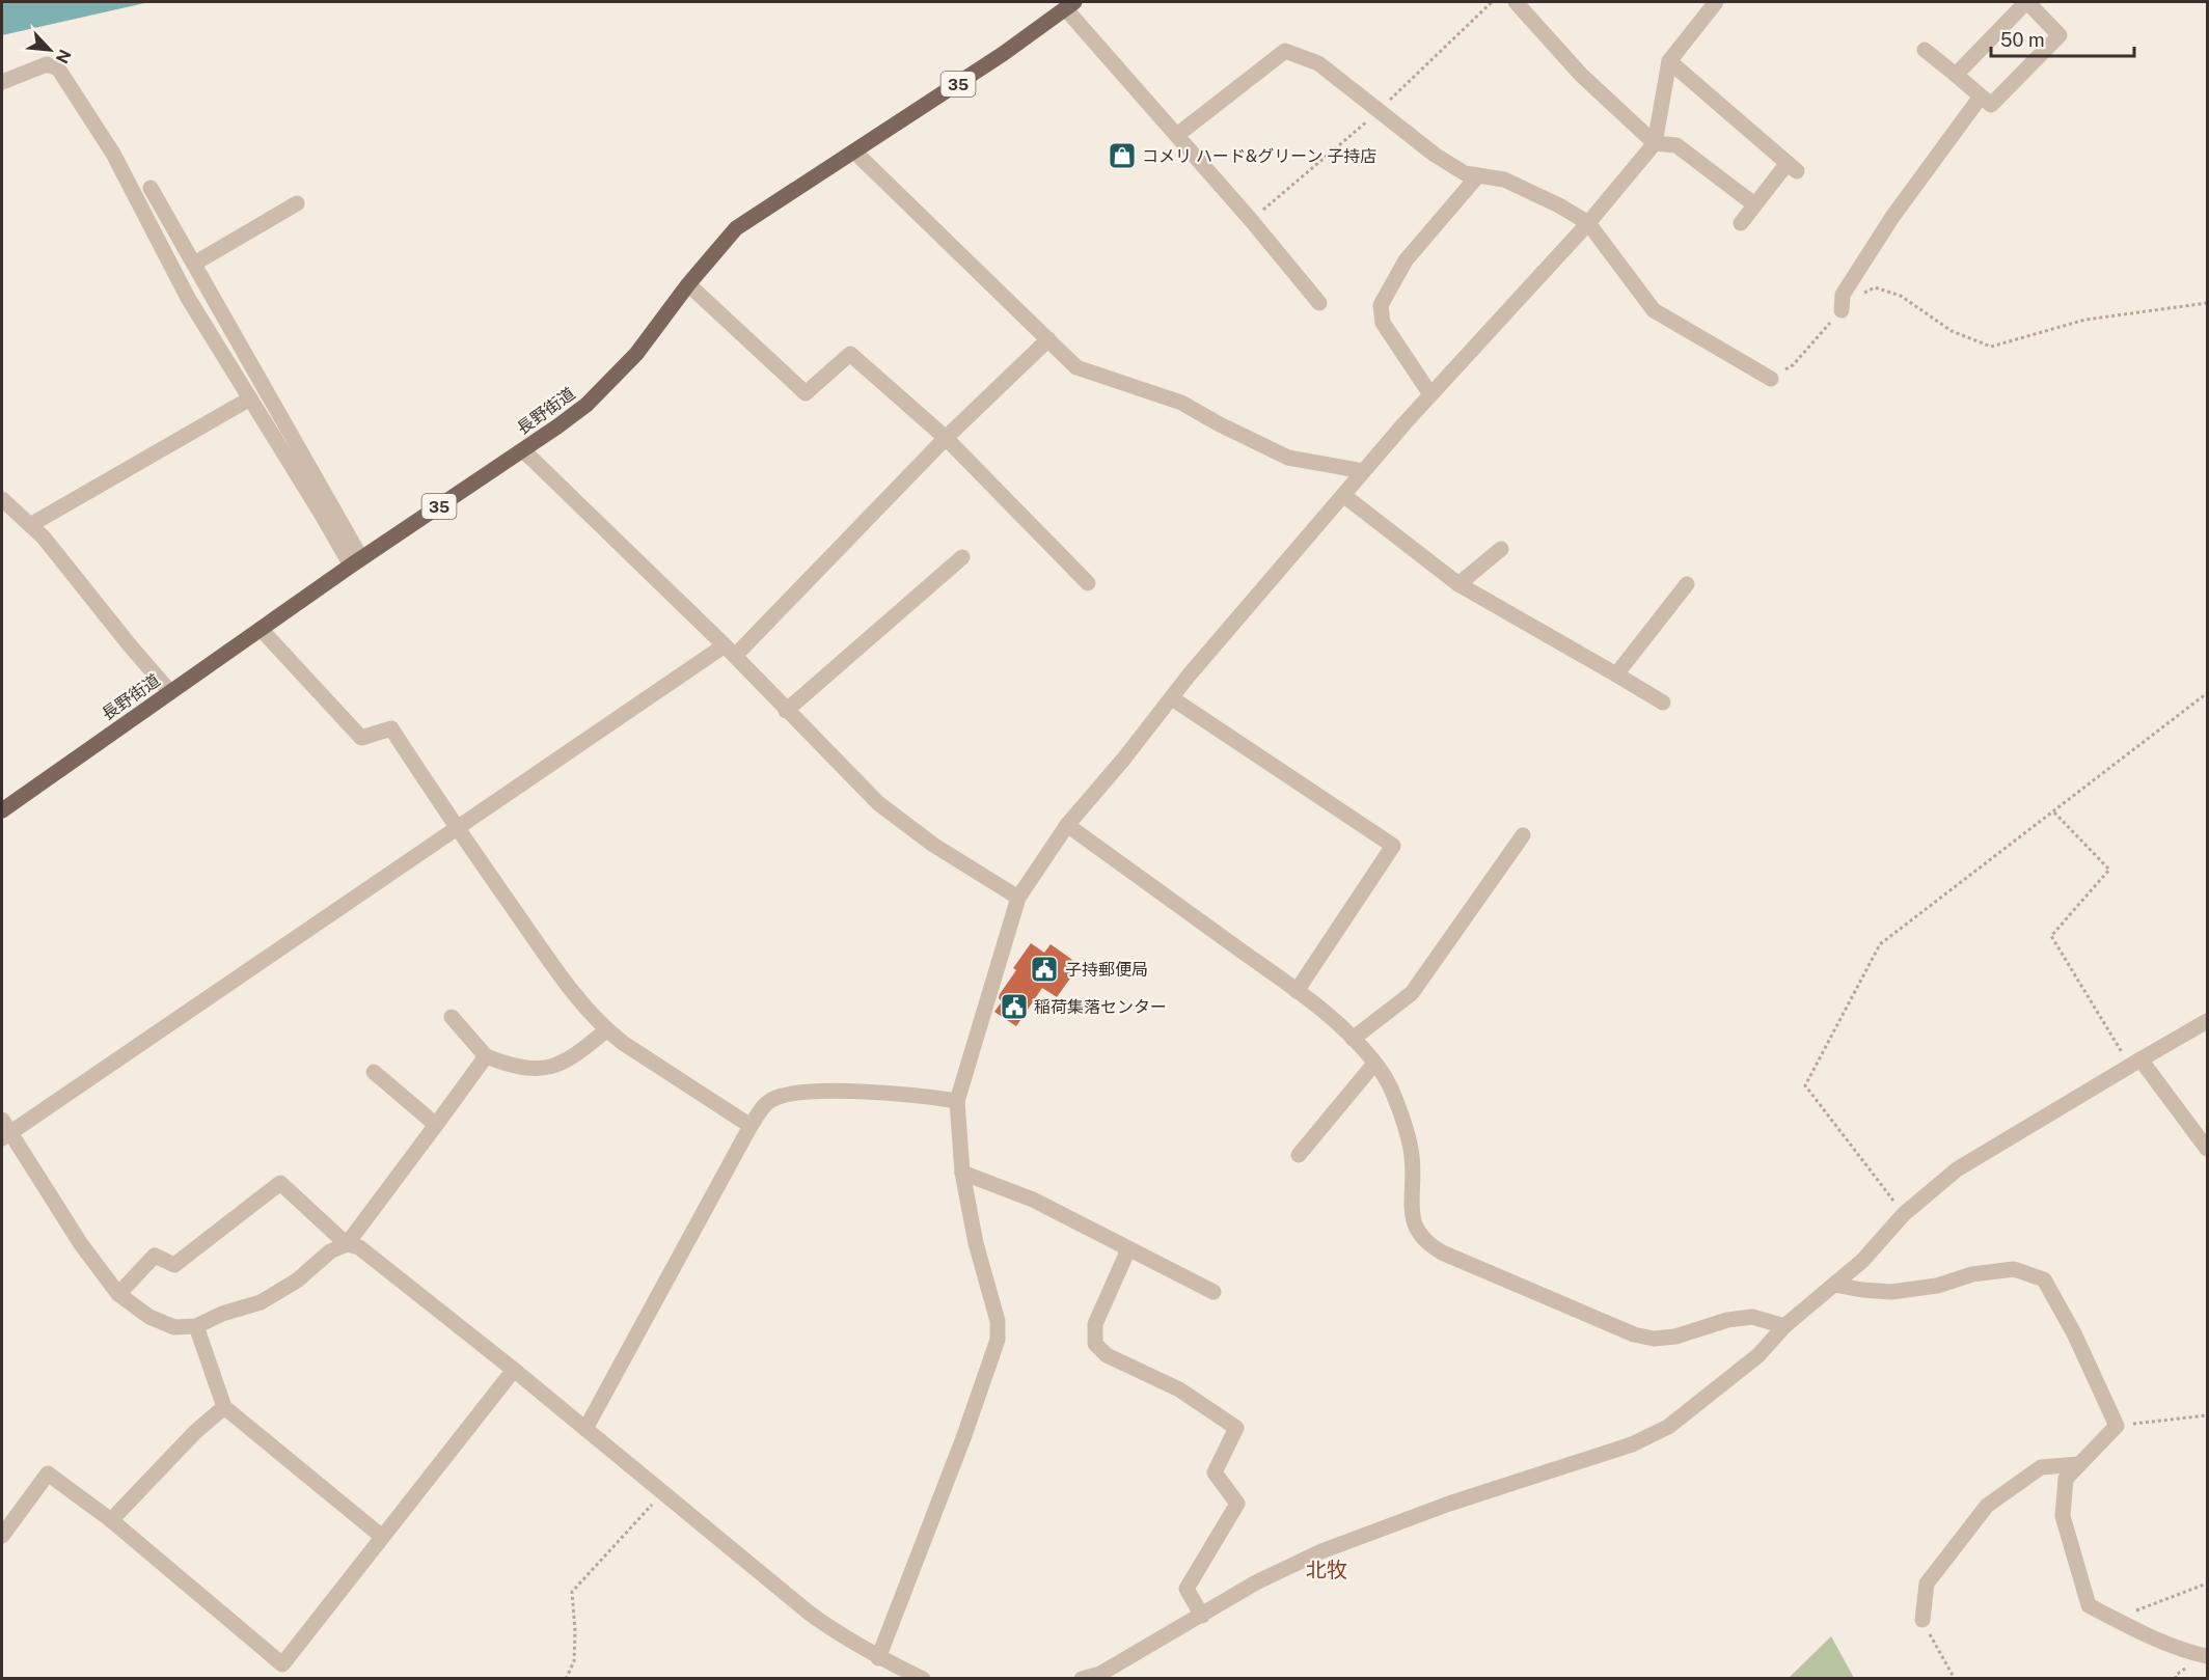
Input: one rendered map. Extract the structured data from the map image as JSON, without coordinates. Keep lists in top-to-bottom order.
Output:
{
  "streets": {
    "main road": ["35", "長野街道"]
  },
  "districts": ["北牧"],
  "places": {
    "shop": ["コメリ ハード&グリーン 子持店"],
    "public building": ["子持郵便局", "稲荷集落センター"]
  },
  "scale_bar": "50 m",
  "north": "bottom right"
}
